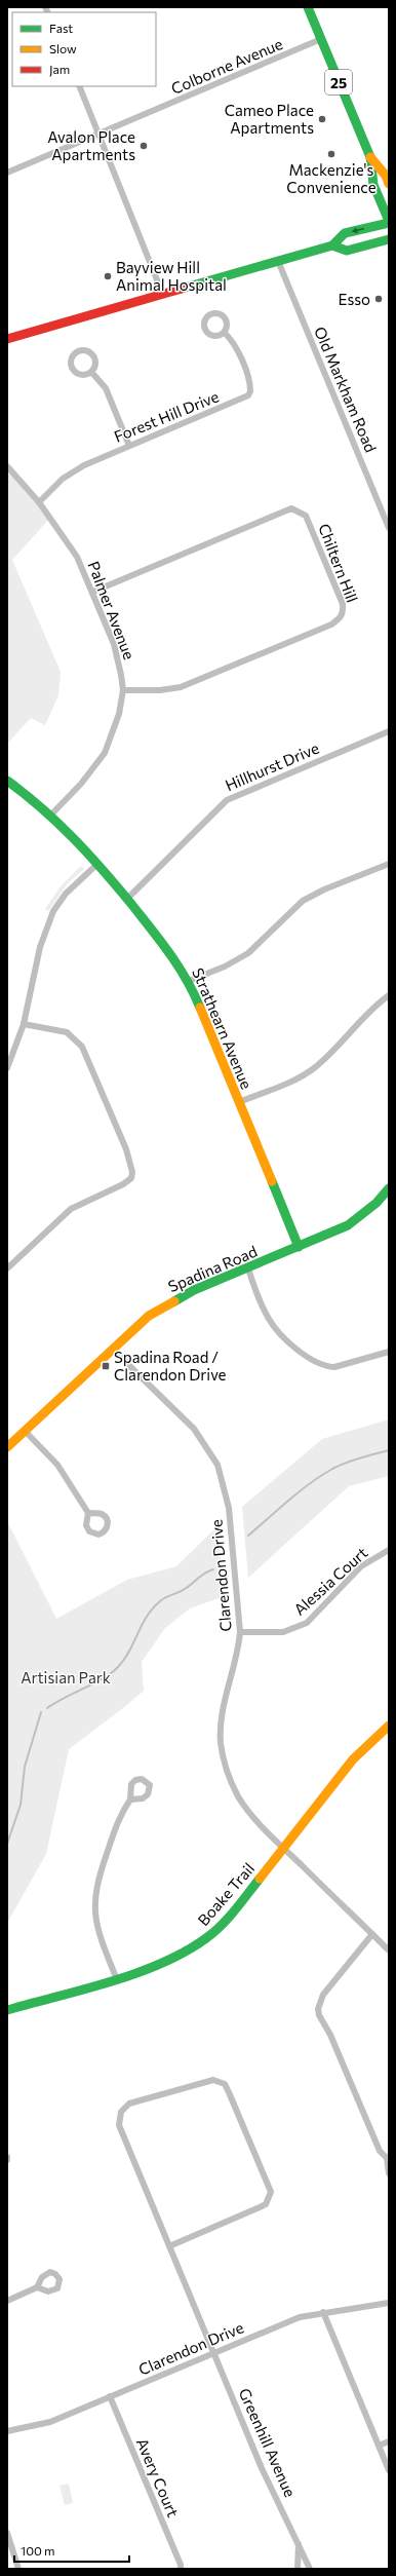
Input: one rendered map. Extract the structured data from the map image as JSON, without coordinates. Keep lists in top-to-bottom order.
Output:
{
  "streets": {
    "street": [
      "Colborne Avenue",
      "25",
      "Old Markham Road",
      "Forest Hill Drive",
      "Chiltern Hill",
      "Palmer Avenue",
      "Hillhurst Drive",
      "Strathearn Avenue",
      "Spadina Road",
      "Clarendon Drive",
      "Alessia Court",
      "Boake Trail",
      "Greenhill Avenue",
      "Avery Court"
    ]
  },
  "crossings": [
    ["Colborne Avenue", "25"],
    ["Forest Hill Drive", "Palmer Avenue"],
    ["Chiltern Hill", "Palmer Avenue"],
    ["Palmer Avenue", "Strathearn Avenue"],
    ["Hillhurst Drive", "Strathearn Avenue"],
    ["Strathearn Avenue", "Spadina Road"],
    ["Spadina Road", "Clarendon Drive"],
    ["Clarendon Drive", "Alessia Court"],
    ["Clarendon Drive", "Boake Trail"],
    ["Clarendon Drive", "Greenhill Avenue"],
    ["Clarendon Drive", "Avery Court"]
  ],
  "parks": ["Artisian Park"],
  "places": {
    "other": [
      "Cameo Place Apartments",
      "Avalon Place Apartments",
      "Mackenzie's Convenience",
      "Bayview Hill Animal Hospital",
      "Esso"
    ],
    "transit": ["Spadina Road / Clarendon Drive"]
  },
  "legend": ["Fast", "Slow", "Jam"],
  "scale_bar": "100 m"
}
